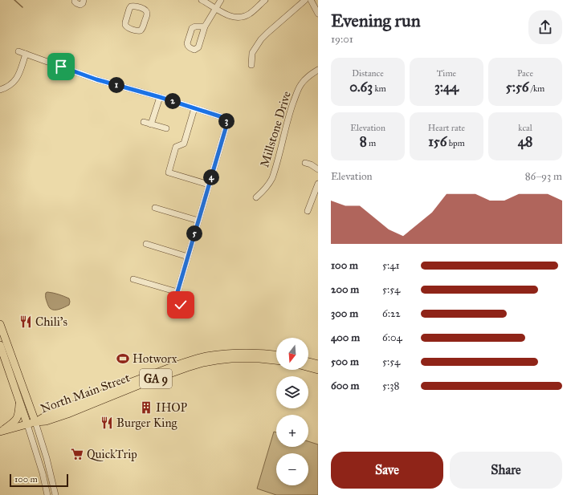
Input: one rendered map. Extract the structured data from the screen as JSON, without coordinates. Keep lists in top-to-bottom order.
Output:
{
  "streets": {
    "main road": ["GA 9", "North Main Street"],
    "street": ["Millstone Drive"]
  },
  "crossings": [
    ["GA 9", "North Main Street"]
  ],
  "places": {
    "restaurant": ["Chili's", "Burger King"],
    "sports": ["Hotworx"],
    "building": ["IHOP"],
    "supermarket": ["QuickTrip"]
  },
  "scale_bar": "100 m",
  "north": "bottom",
  "page": {
    "heading": ["Evening run", "19:01"],
    "stats": [
      ["Distance", "0.63 km"],
      ["Time", "3:44"],
      ["Pace", "5:56 /km"],
      ["Elevation", "8 m"],
      ["Heart rate", "156 bpm"],
      ["kcal", "48"]
    ],
    "pins": [
      "1",
      "2",
      "3",
      "4",
      "5"
    ],
    "chart": ["Elevation", "86–93 m"],
    "list": [
      {
        "name": "100 m",
        "note": "5:41"
      },
      {
        "name": "200 m",
        "note": "5:54"
      },
      {
        "name": "300 m",
        "note": "6:22"
      },
      {
        "name": "400 m",
        "note": "6:04"
      },
      {
        "name": "500 m",
        "note": "5:54"
      },
      {
        "name": "600 m",
        "note": "5:38"
      }
    ],
    "map_buttons": ["+", "−"],
    "buttons": ["Save", "Share"],
    "scale": "100 m"
  }
}
